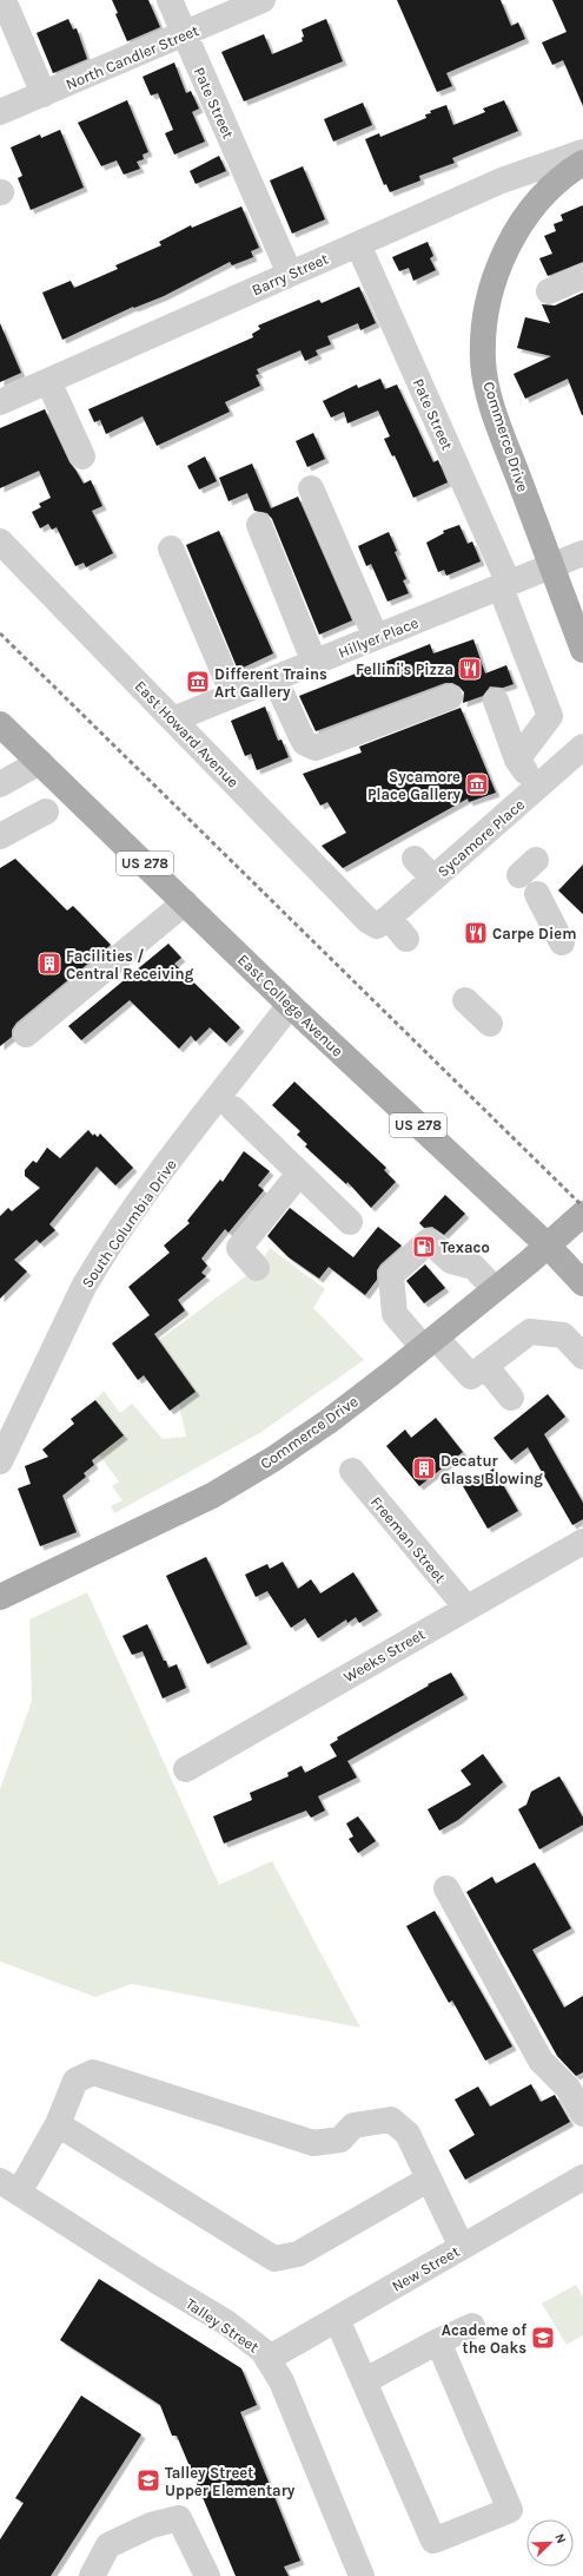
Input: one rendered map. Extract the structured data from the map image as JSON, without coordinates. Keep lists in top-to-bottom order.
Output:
{
  "streets": {
    "main road": ["Commerce Drive", "US 278", "East College Avenue"],
    "street": [
      "North Candler Street",
      "Pate Street",
      "Barry Street",
      "Hillyer Place",
      "East Howard Avenue",
      "Sycamore Place",
      "South Columbia Drive",
      "Freeman Street",
      "Weeks Street",
      "New Street",
      "Talley Street"
    ]
  },
  "crossings": [
    ["North Candler Street", "Pate Street"],
    ["Pate Street", "Barry Street"],
    ["Pate Street", "Hillyer Place"],
    ["Commerce Drive", "Hillyer Place"],
    ["Commerce Drive", "East College Avenue"],
    ["Hillyer Place", "East Howard Avenue"],
    ["East Howard Avenue", "Sycamore Place"],
    ["East College Avenue", "South Columbia Drive"],
    ["Freeman Street", "Weeks Street"],
    ["New Street", "Talley Street"]
  ],
  "places": {
    "restaurant": ["Fellini's Pizza", "Carpe Diem"],
    "museum": ["Different Trains Art Gallery", "Sycamore Place Gallery"],
    "building": ["Facilities / Central Receiving", "Decatur Glass Blowing"],
    "fuel station": ["Texaco"],
    "school or university": ["Academe of the Oaks", "Talley Street Upper Elementary"]
  },
  "north": "top right"
}
